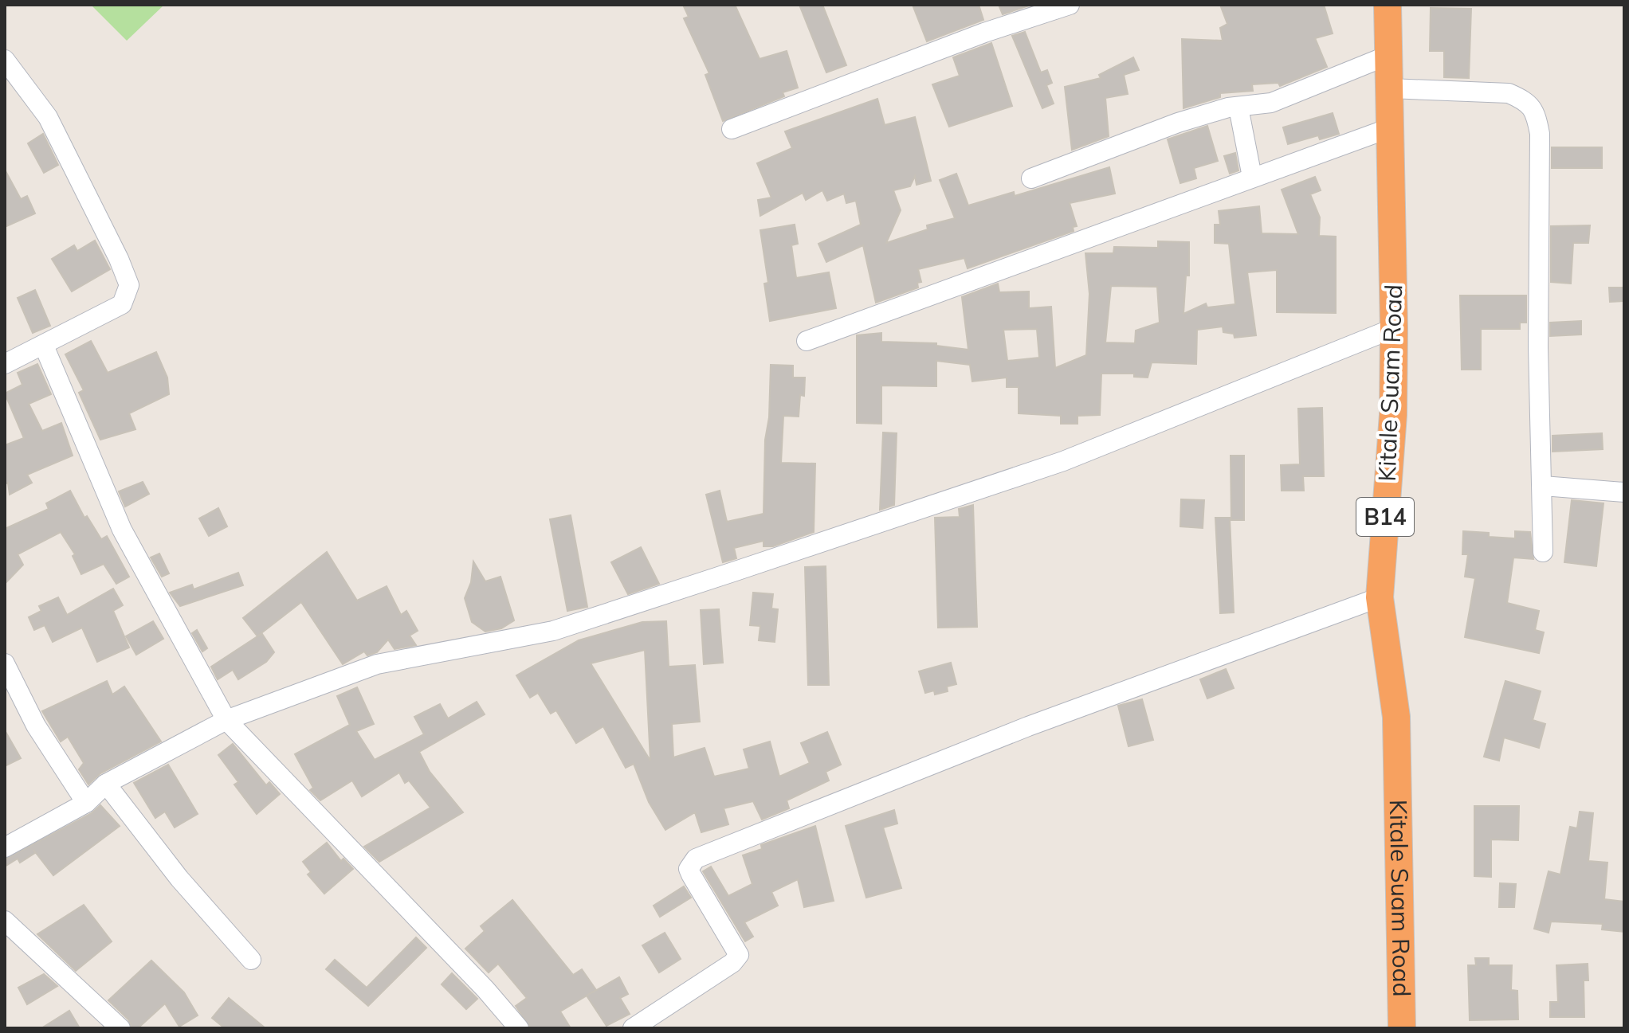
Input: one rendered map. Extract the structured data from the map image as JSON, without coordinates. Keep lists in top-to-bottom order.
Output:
{
  "streets": {
    "highway": ["Kitale Suam Road", "B14"]
  }
}
